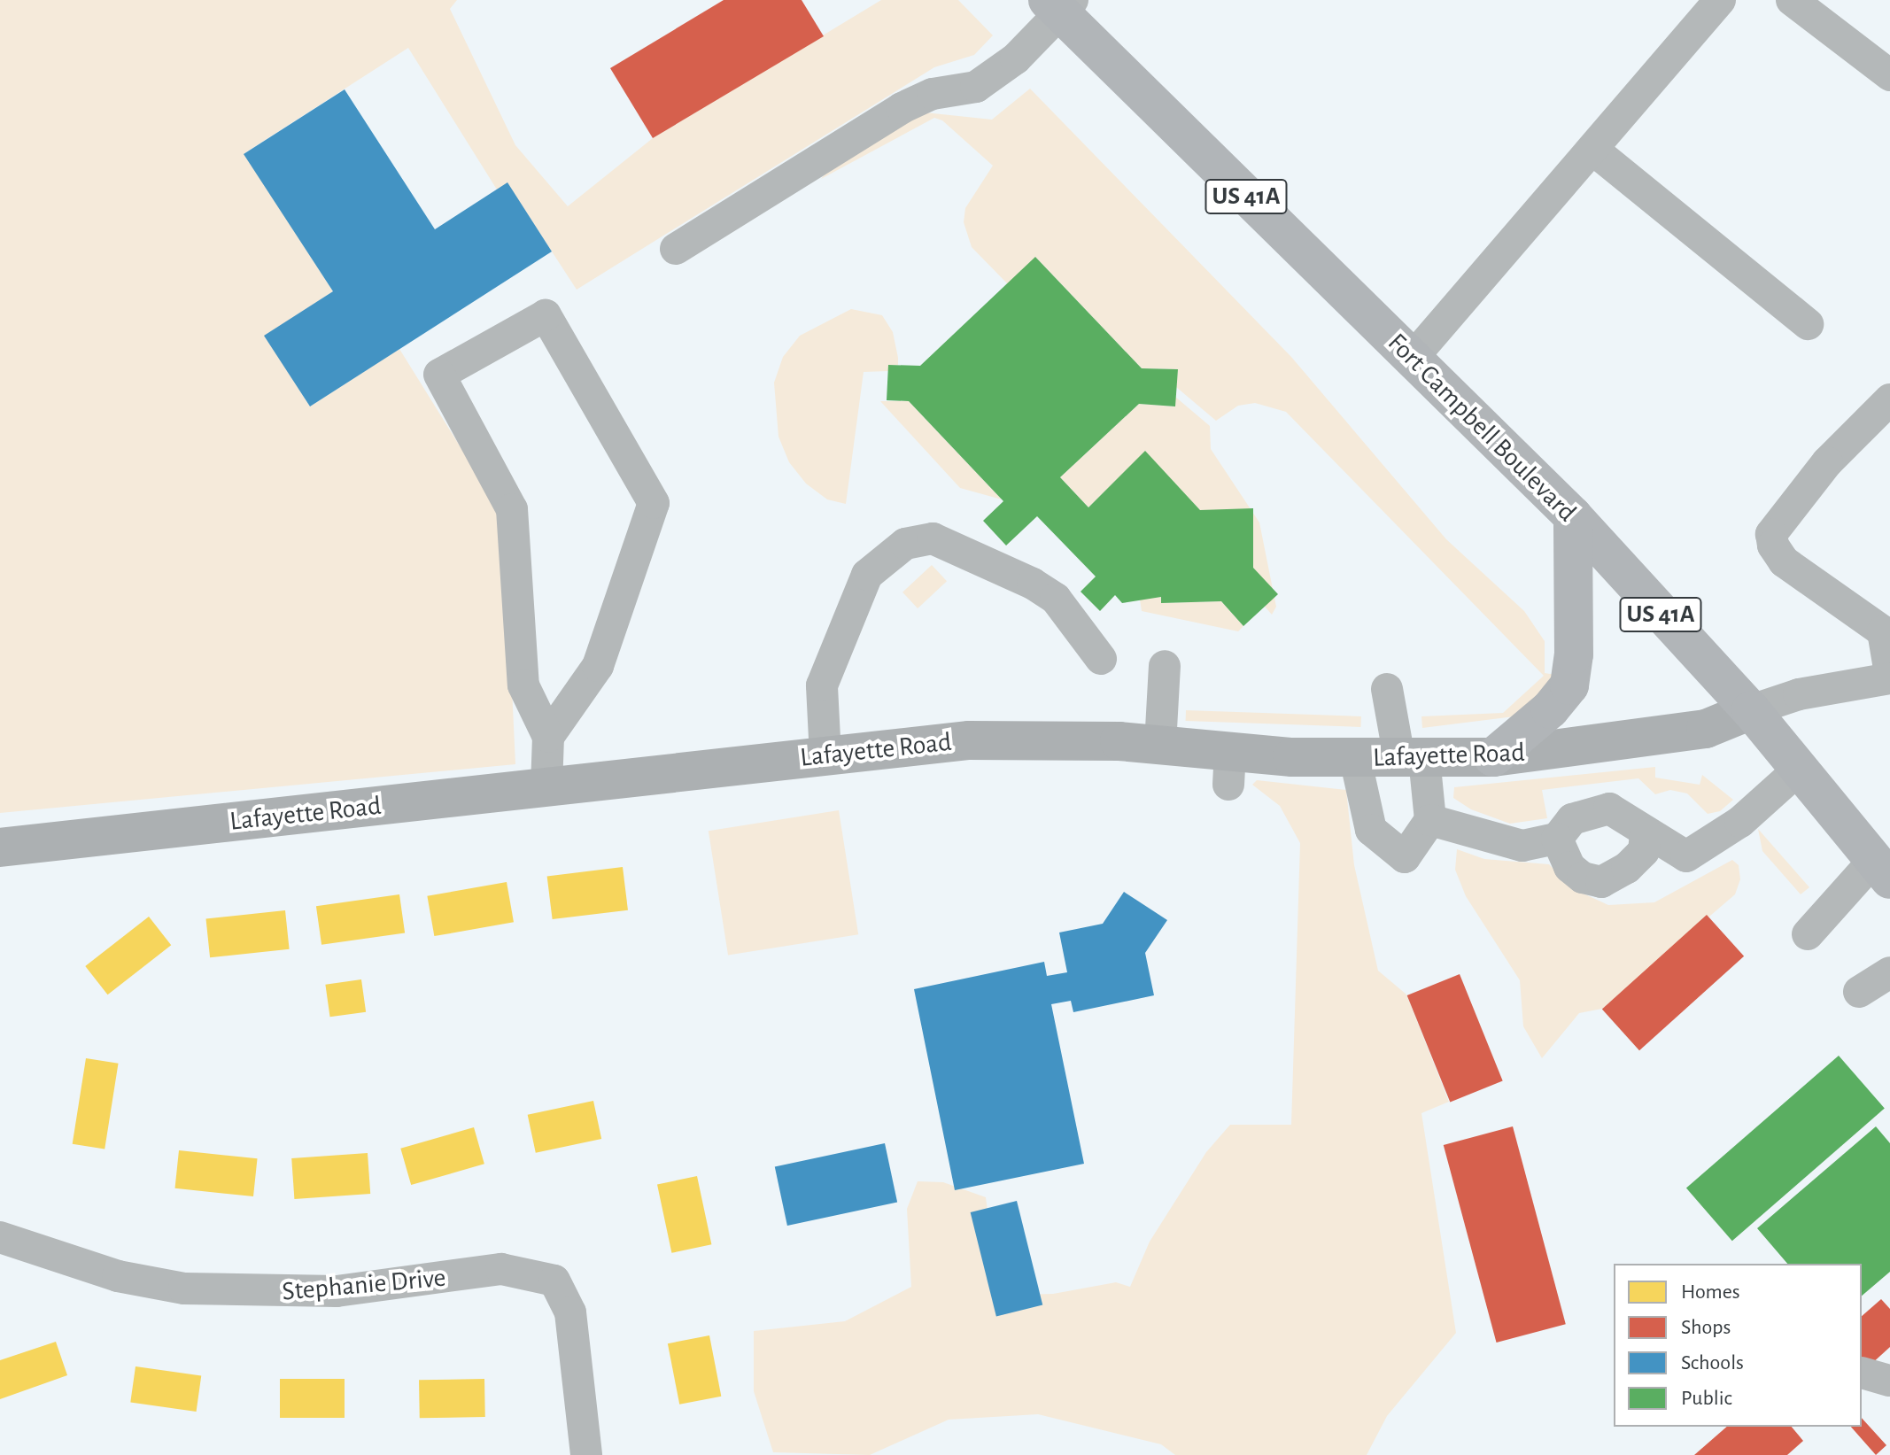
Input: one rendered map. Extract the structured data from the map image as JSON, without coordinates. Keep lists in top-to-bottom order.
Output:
{
  "streets": {
    "highway": ["US 41A", "Fort Campbell Boulevard"],
    "main road": ["Lafayette Road"],
    "street": ["Stephanie Drive"]
  },
  "crossings": [
    ["Fort Campbell Boulevard", "Lafayette Road"]
  ],
  "legend": [
    "Homes",
    "Shops",
    "Schools",
    "Public"
  ]
}
